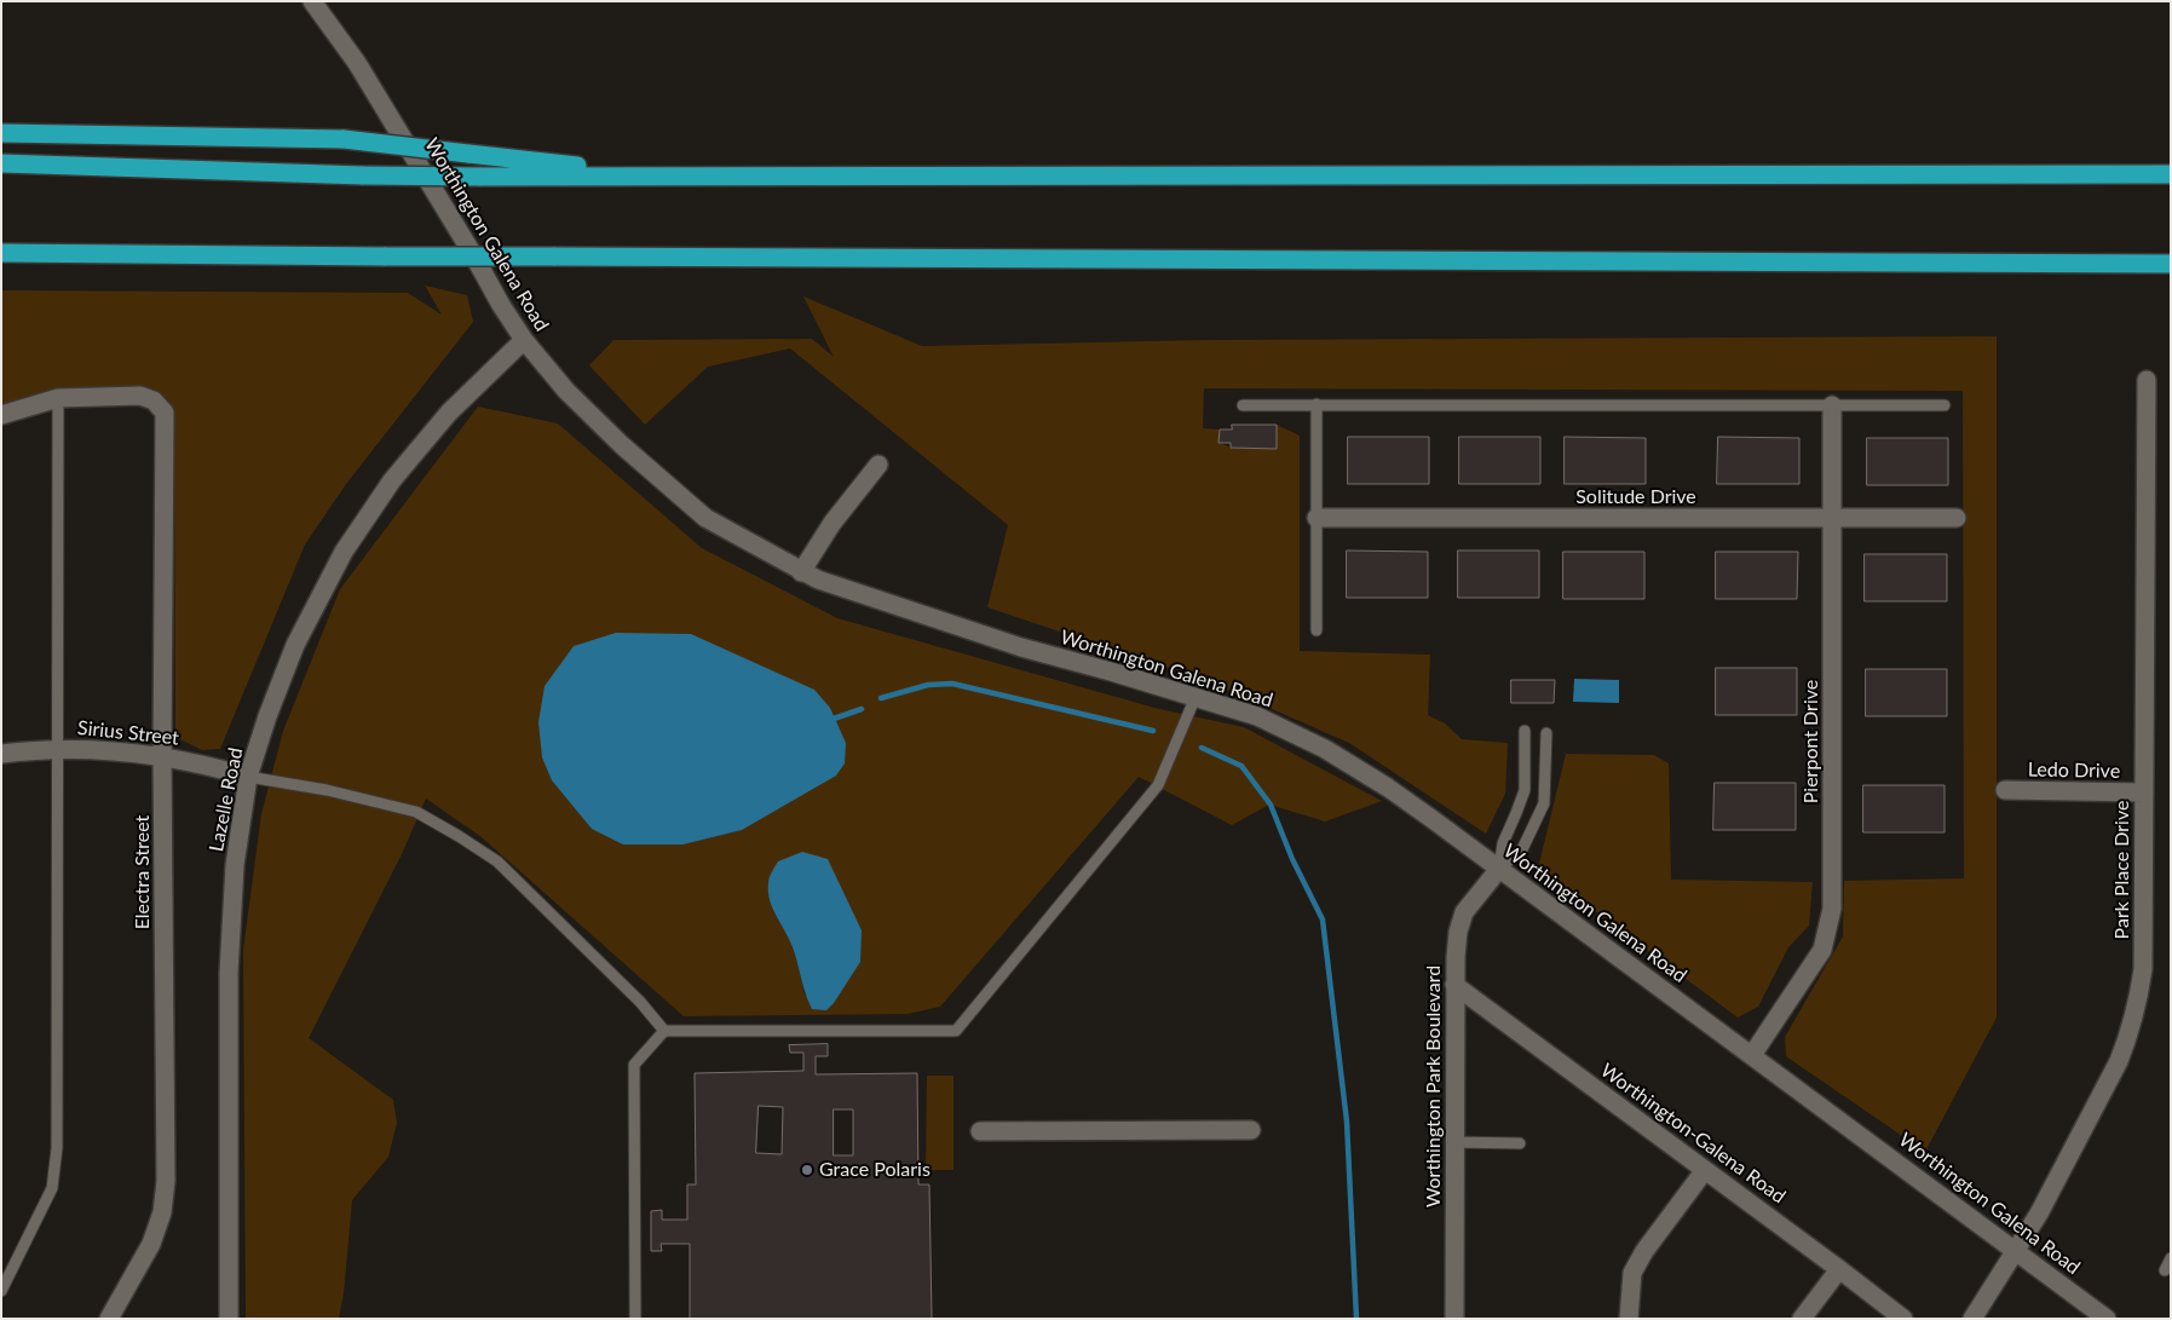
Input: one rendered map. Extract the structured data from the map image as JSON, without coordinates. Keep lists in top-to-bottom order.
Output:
{
  "streets": {
    "street": [
      "Worthington Galena Road",
      "Solitude Drive",
      "Sirius Street",
      "Pierpont Drive",
      "Ledo Drive",
      "Lazelle Road",
      "Park Place Drive",
      "Electra Street",
      "Worthington Park Boulevard",
      "Worthington-Galena Road"
    ]
  },
  "crossings": [
    ["Worthington Galena Road", "Pierpont Drive"],
    ["Worthington Galena Road", "Lazelle Road"],
    ["Worthington Galena Road", "Park Place Drive"],
    ["Worthington Galena Road", "Worthington Park Boulevard"],
    ["Solitude Drive", "Pierpont Drive"],
    ["Sirius Street", "Lazelle Road"],
    ["Sirius Street", "Electra Street"],
    ["Ledo Drive", "Park Place Drive"],
    ["Worthington Park Boulevard", "Worthington-Galena Road"]
  ],
  "places": ["Grace Polaris"]
}
